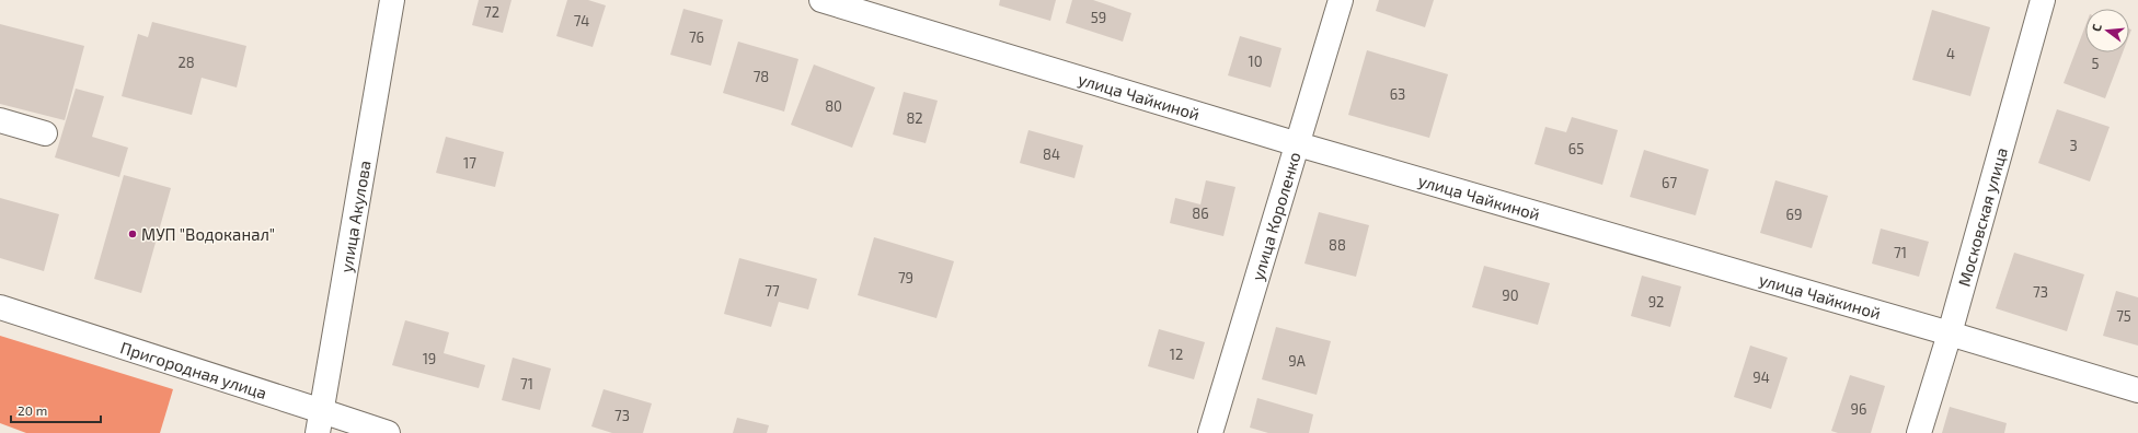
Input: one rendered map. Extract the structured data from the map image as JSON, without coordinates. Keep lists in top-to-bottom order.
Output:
{
  "streets": {
    "street": [
      "улица Чайкиной",
      "улица Акулова",
      "улица Короленко",
      "Московская улица",
      "Пригородная улица"
    ]
  },
  "crossings": [
    ["улица Чайкиной", "улица Короленко"],
    ["улица Чайкиной", "Московская улица"],
    ["улица Акулова", "Пригородная улица"]
  ],
  "places": ["МУП \"Водоканал\""],
  "house_numbers": [
    "72",
    "59",
    "74",
    "76",
    "4",
    "10",
    "28",
    "5",
    "78",
    "63",
    "80",
    "82",
    "3",
    "65",
    "84",
    "17",
    "67",
    "86",
    "69",
    "88",
    "71",
    "79",
    "77",
    "73",
    "90",
    "92",
    "75",
    "12",
    "19",
    "9А",
    "94",
    "71",
    "96",
    "73"
  ],
  "scale_bar": "20 m",
  "north": "left"
}
